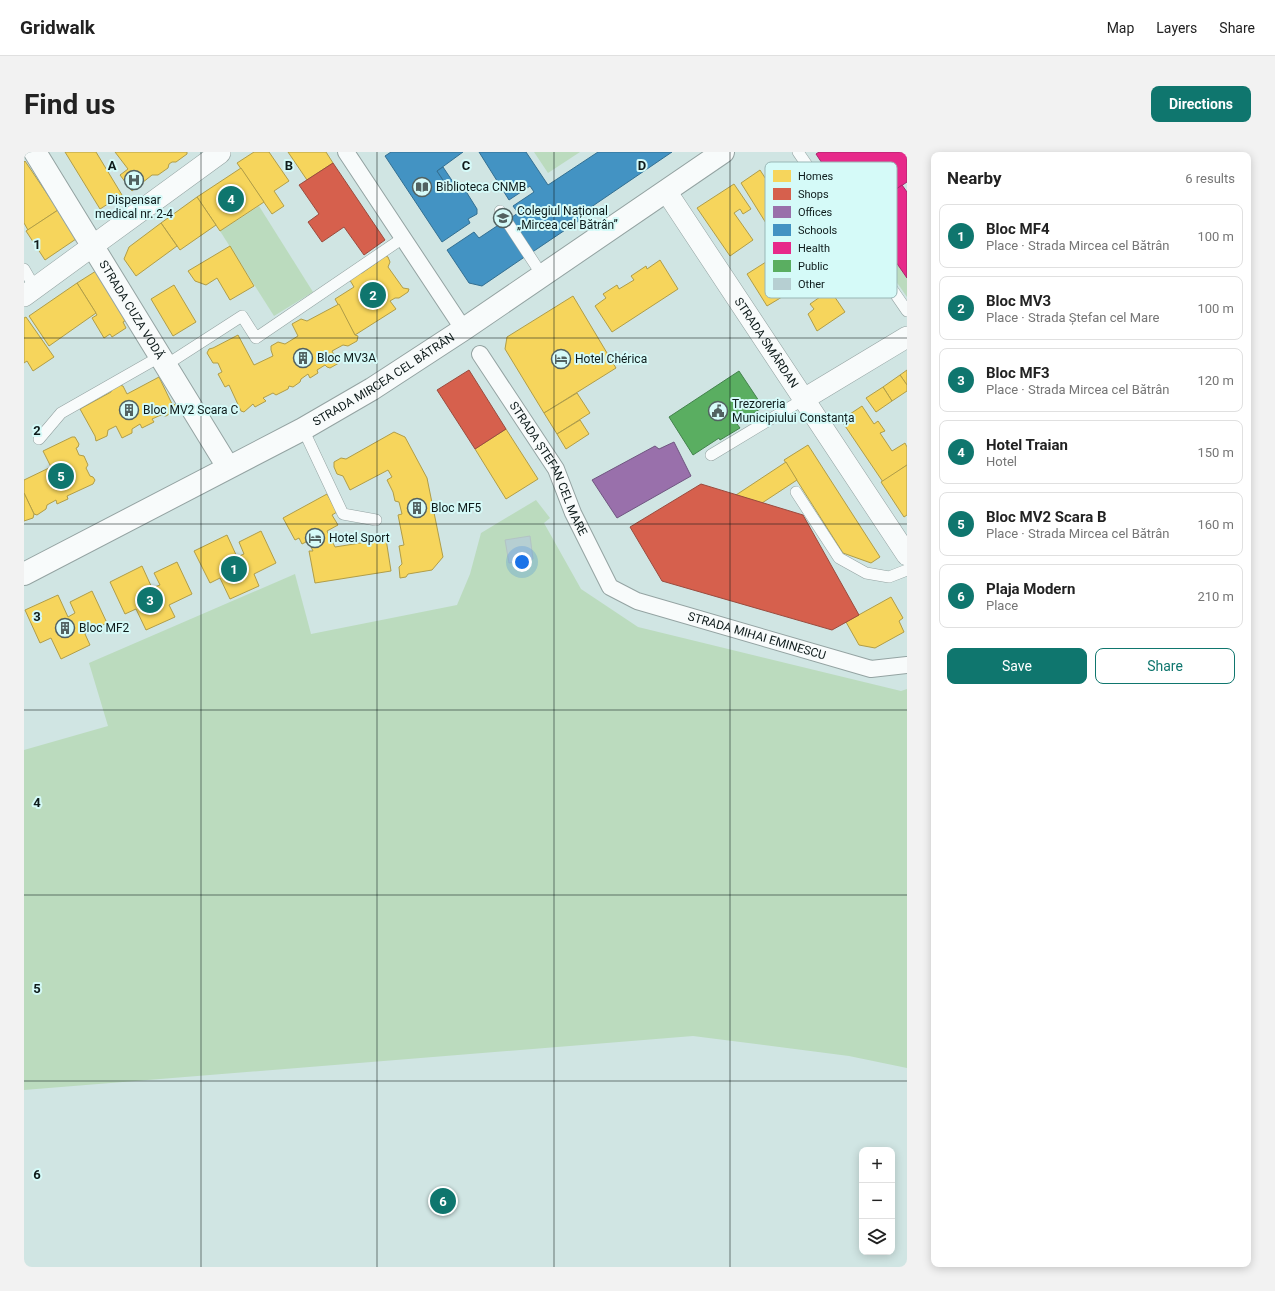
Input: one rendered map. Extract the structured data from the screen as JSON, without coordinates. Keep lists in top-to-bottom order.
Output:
{
  "streets": {
    "main road": ["STRADA CUZA VODĂ", "STRADA MIRCEA CEL BĂTRÂN"],
    "street": ["STRADA SMÂRDAN", "STRADA ȘTEFAN CEL MARE", "STRADA MIHAI EMINESCU"]
  },
  "crossings": [
    ["STRADA CUZA VODĂ", "STRADA MIRCEA CEL BĂTRÂN"],
    ["STRADA SMÂRDAN", "STRADA MIRCEA CEL BĂTRÂN"],
    ["STRADA ȘTEFAN CEL MARE", "STRADA MIHAI EMINESCU"]
  ],
  "places": {
    "hospital": ["Dispensar medical nr. 2-4"],
    "library": ["Biblioteca CNMB"],
    "school or university": ["Colegiul Național „Mircea cel Bătrân”"],
    "building": [
      "Bloc MV3A",
      "Bloc MV2 Scara C",
      "Bloc MF5",
      "Bloc MF2"
    ],
    "hotel": ["Hotel Chérica", "Hotel Sport"],
    "public building": ["Trezoreria Municipiului Constanța"]
  },
  "legend": [
    "Homes",
    "Shops",
    "Offices",
    "Schools",
    "Health",
    "Public",
    "Other"
  ],
  "page": {
    "header": "Gridwalk",
    "nav": ["Map", "Layers", "Share"],
    "buttons": [
      "Directions",
      ["Save", "Share"]
    ],
    "title": "Find us",
    "heading": ["Nearby", "6 results"],
    "pins": [
      "4",
      "2",
      "5",
      "1",
      "3",
      "6"
    ],
    "list": [
      {
        "mark": "1",
        "name": "Bloc MF4",
        "note": "Place · Strada Mircea cel Bătrân",
        "value": "100 m"
      },
      {
        "mark": "2",
        "name": "Bloc MV3",
        "note": "Place · Strada Ștefan cel Mare",
        "value": "100 m"
      },
      {
        "mark": "3",
        "name": "Bloc MF3",
        "note": "Place · Strada Mircea cel Bătrân",
        "value": "120 m"
      },
      {
        "mark": "4",
        "name": "Hotel Traian",
        "note": "Hotel",
        "value": "150 m"
      },
      {
        "mark": "5",
        "name": "Bloc MV2 Scara B",
        "note": "Place · Strada Mircea cel Bătrân",
        "value": "160 m"
      },
      {
        "mark": "6",
        "name": "Plaja Modern",
        "note": "Place",
        "value": "210 m"
      }
    ],
    "map_buttons": ["+", "−"]
  },
  "grid": {
    "columns": [
      "A",
      "B",
      "C",
      "D"
    ],
    "rows": [
      "1",
      "2",
      "3",
      "4",
      "5",
      "6"
    ]
  }
}
